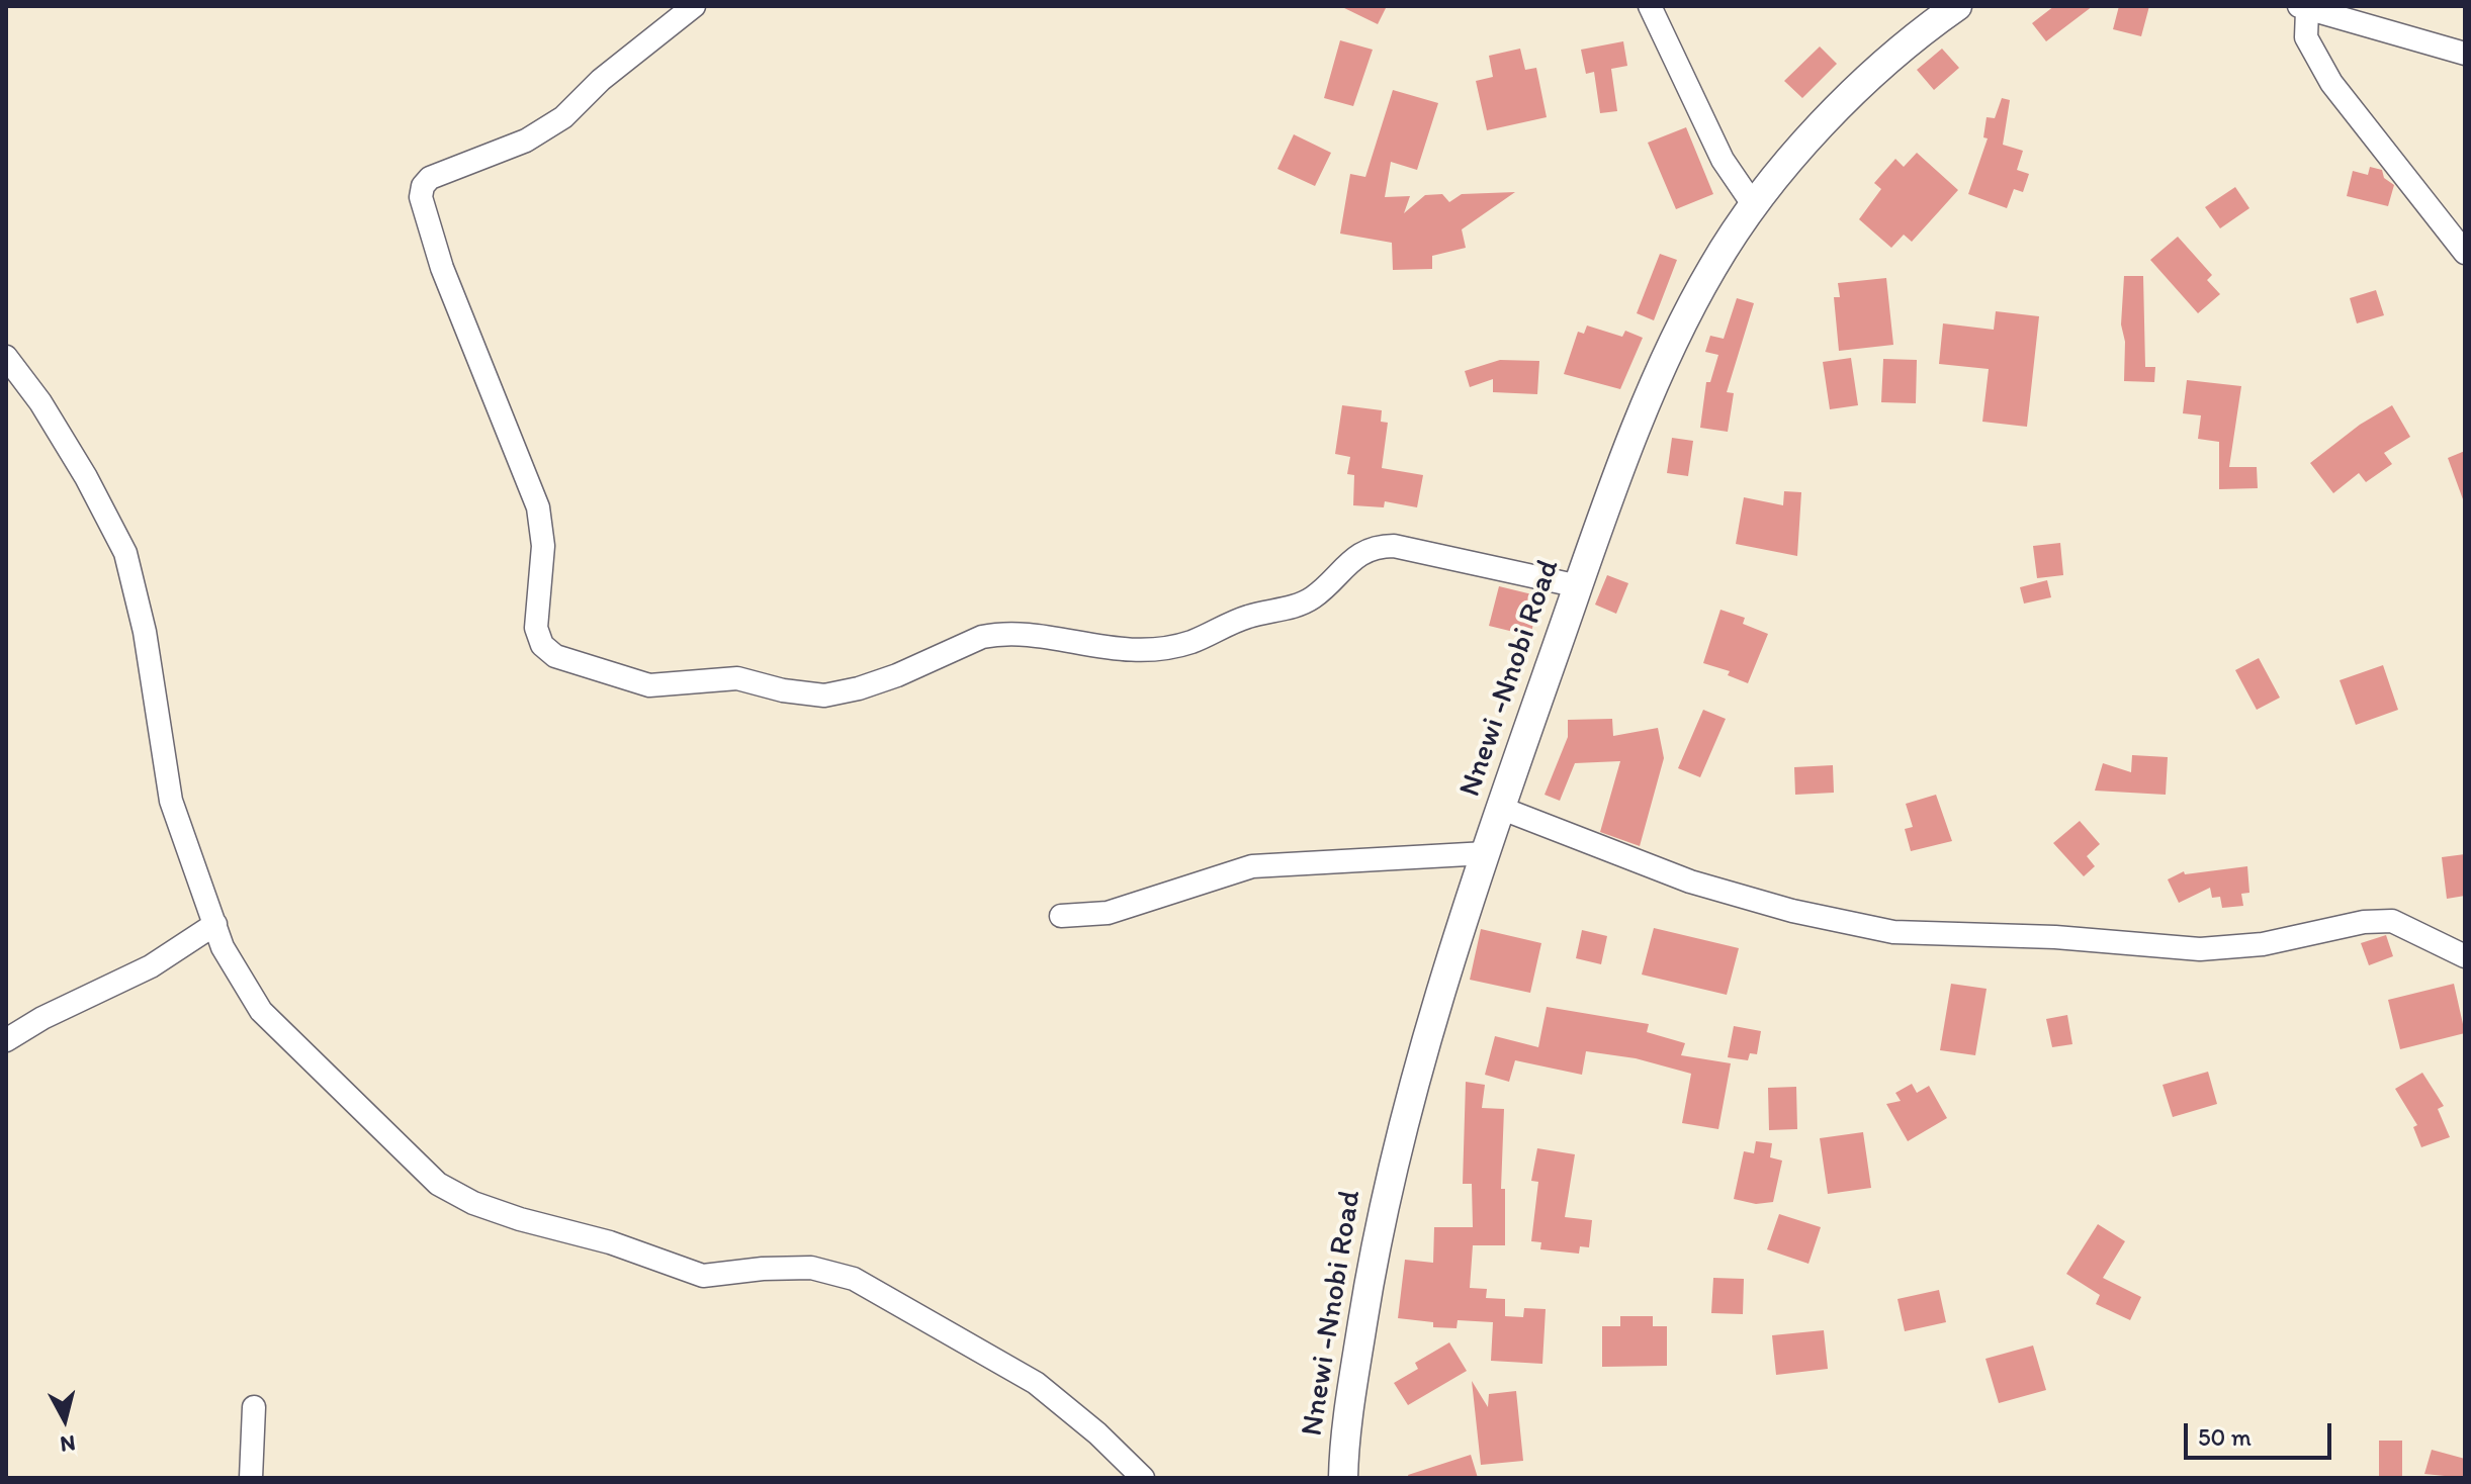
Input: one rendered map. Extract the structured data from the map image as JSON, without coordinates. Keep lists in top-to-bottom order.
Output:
{
  "streets": {
    "main road": ["Nnewi -Nnobi Road"]
  },
  "scale_bar": "50 m",
  "north": "bottom"
}
